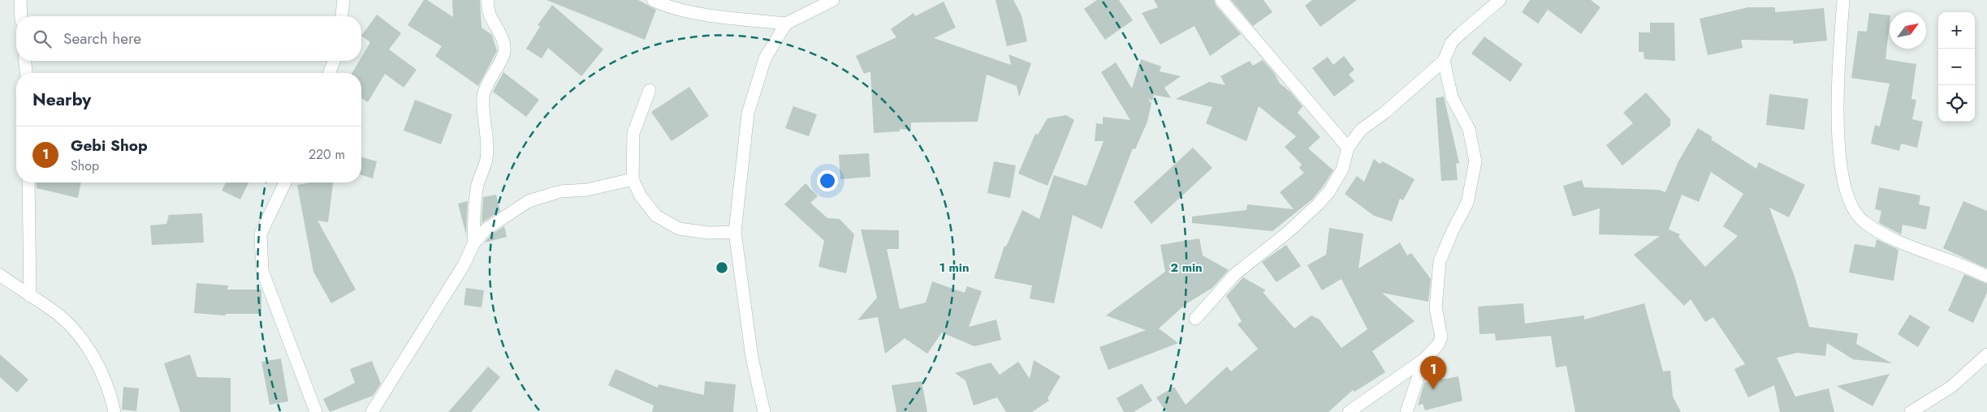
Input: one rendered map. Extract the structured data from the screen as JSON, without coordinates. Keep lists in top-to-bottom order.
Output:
{
  "north": "top right",
  "page": {
    "map_buttons": ["+", "−"],
    "search": "Search here",
    "heading": "Nearby",
    "list": [
      {
        "mark": "1",
        "name": "Gebi Shop",
        "note": "Shop",
        "value": "220 m"
      }
    ],
    "pins": "1"
  },
  "rings": ["1 min", "2 min"]
}
